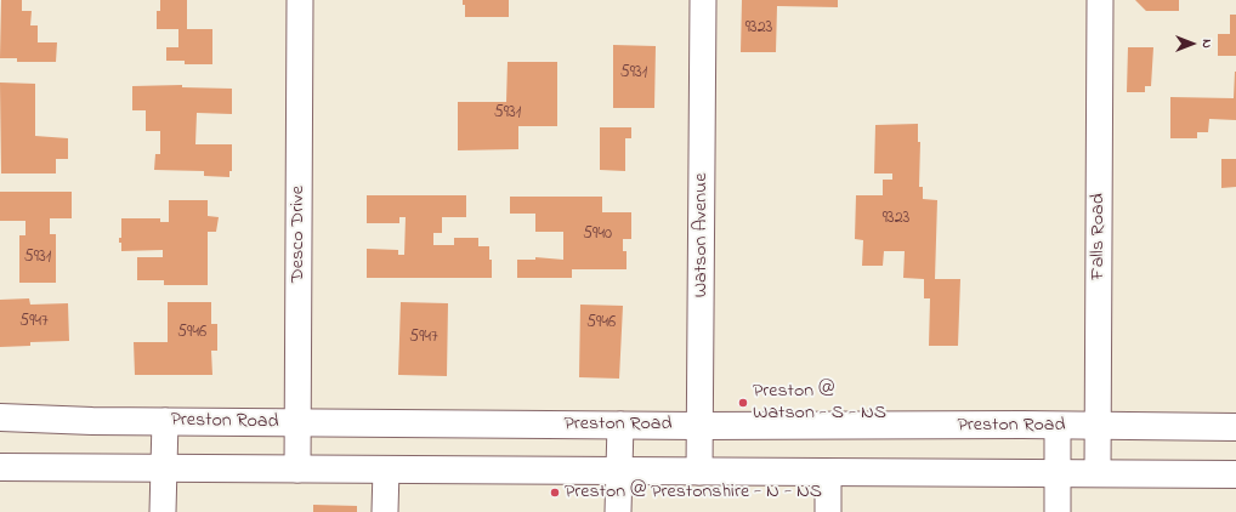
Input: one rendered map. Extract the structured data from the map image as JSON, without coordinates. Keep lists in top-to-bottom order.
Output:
{
  "streets": {
    "main road": ["Preston Road"],
    "street": ["Desco Drive", "Watson Avenue", "Falls Road"]
  },
  "crossings": [
    ["Desco Drive", "Preston Road"],
    ["Watson Avenue", "Preston Road"],
    ["Falls Road", "Preston Road"]
  ],
  "places": ["Preston @ Watson - S - NS", "Preston @ Prestonshire - N - NS"],
  "house_numbers": [
    "9323",
    "5931",
    "5931",
    "9323",
    "5940",
    "5931",
    "5947",
    "5946",
    "5946",
    "5947"
  ],
  "north": "right"
}
